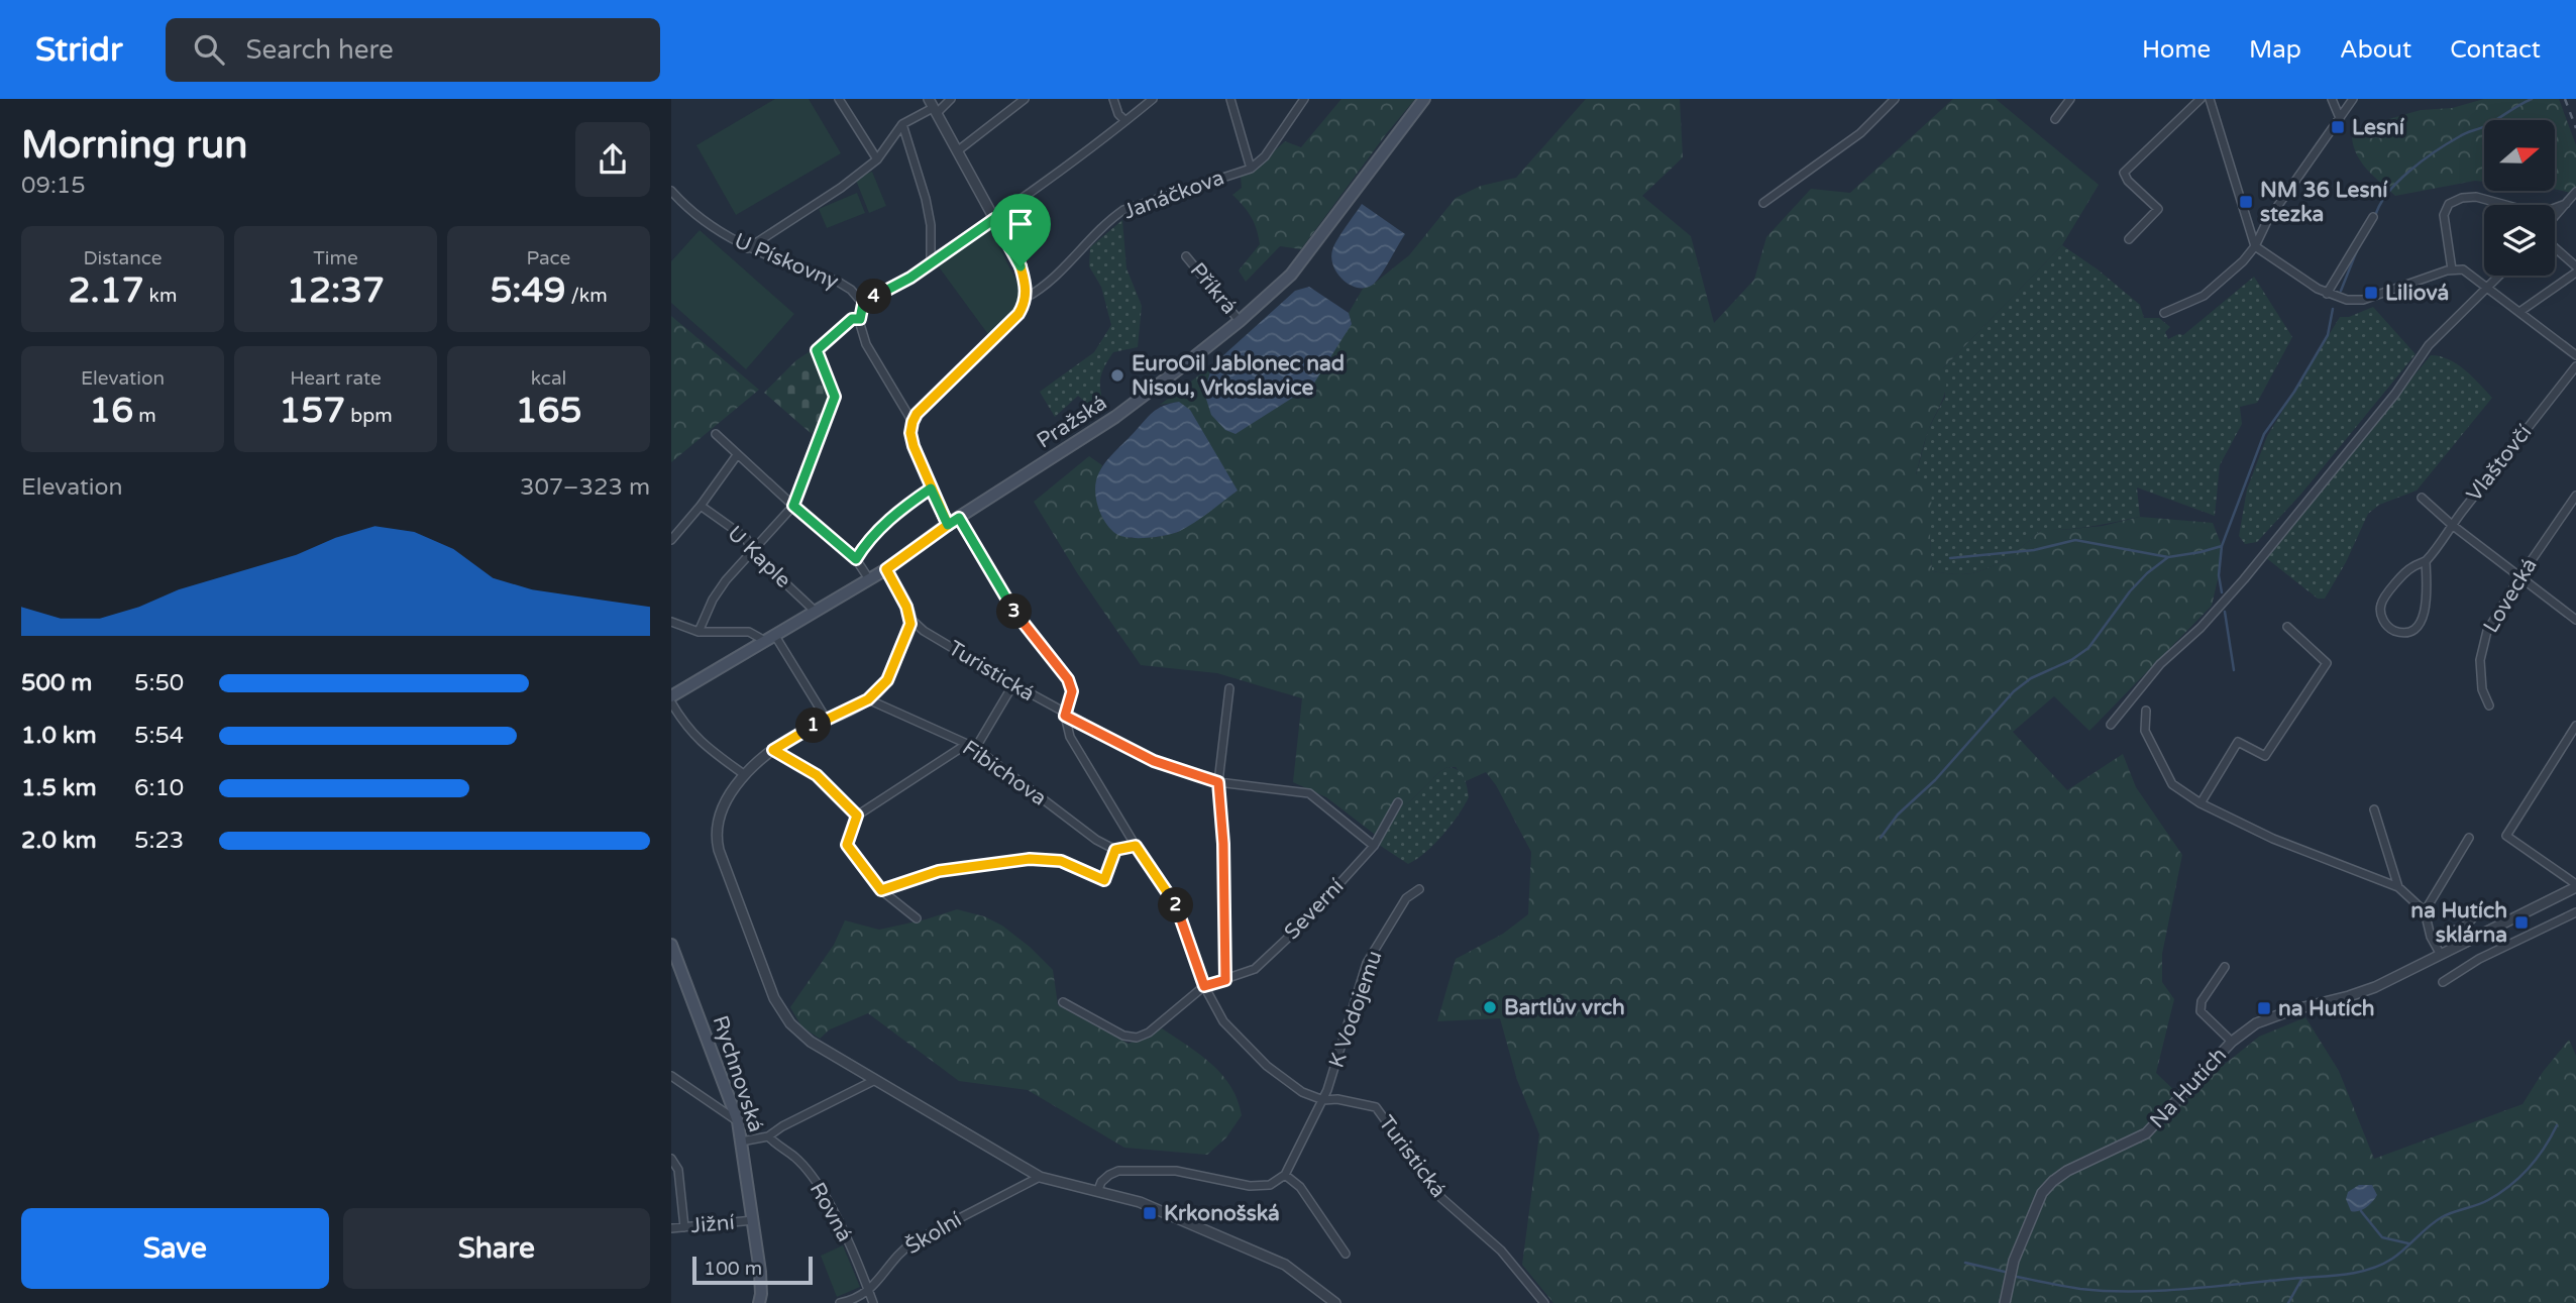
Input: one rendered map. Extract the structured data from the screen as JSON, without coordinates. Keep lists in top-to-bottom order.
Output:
{
  "streets": {
    "main road": ["Pražská", "Rychnovská"],
    "street": [
      "Janáčkova",
      "U Pískovny",
      "Příkrá",
      "Vlaštovčí",
      "U Kaple",
      "Lovecká",
      "Turistická",
      "Fibichova",
      "Severní",
      "K Vodojemu",
      "Na Hutích",
      "Rovná",
      "Jižní",
      "Školní"
    ]
  },
  "crossings": [
    ["Janáčkova", "U Pískovny"],
    ["Příkrá", "Pražská"],
    ["Pražská", "U Kaple"],
    ["Turistická", "Severní"],
    ["Turistická", "K Vodojemu"],
    ["Rychnovská", "Jižní"],
    ["Rovná", "Školní"]
  ],
  "places": {
    "transit": [
      "Lesní",
      "NM 36 Lesní stezka",
      "Liliová",
      "na Hutích sklárna",
      "na Hutích",
      "Krkonošská"
    ],
    "other": ["EuroOil Jablonec nad Nisou, Vrkoslavice", "Bartlův vrch"]
  },
  "scale_bar": "100 m",
  "north": "right",
  "page": {
    "header": "Stridr",
    "search": "Search here",
    "nav": [
      "Home",
      "Map",
      "About",
      "Contact"
    ],
    "heading": ["Morning run", "09:15"],
    "stats": [
      ["Distance", "2.17 km"],
      ["Time", "12:37"],
      ["Pace", "5:49 /km"],
      ["Elevation", "16 m"],
      ["Heart rate", "157 bpm"],
      ["kcal", "165"]
    ],
    "pins": [
      "4",
      "3",
      "1",
      "2"
    ],
    "chart": ["Elevation", "307–323 m"],
    "list": [
      {
        "name": "500 m",
        "note": "5:50"
      },
      {
        "name": "1.0 km",
        "note": "5:54"
      },
      {
        "name": "1.5 km",
        "note": "6:10"
      },
      {
        "name": "2.0 km",
        "note": "5:23"
      }
    ],
    "buttons": ["Save", "Share"],
    "scale": "100 m"
  }
}
